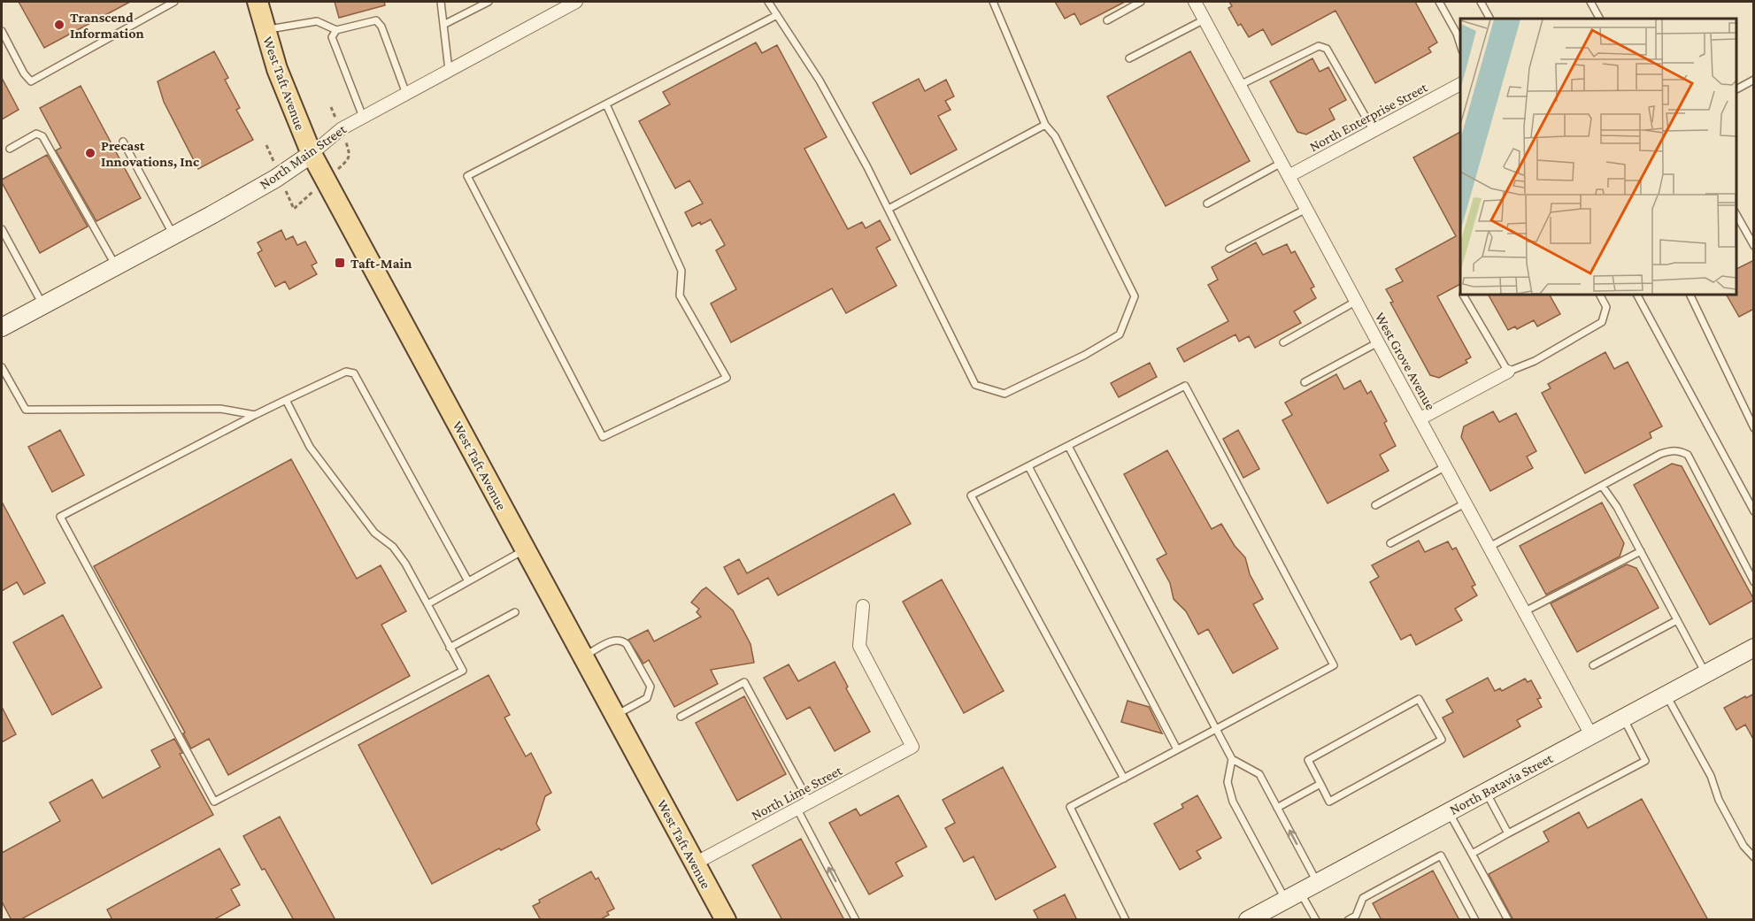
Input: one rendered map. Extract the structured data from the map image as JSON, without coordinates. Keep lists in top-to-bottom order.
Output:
{
  "streets": {
    "main road": ["West Taft Avenue", "North Main Street", "North Batavia Street"],
    "street": ["North Enterprise Street", "West Grove Avenue", "North Lime Street"]
  },
  "crossings": [
    ["West Taft Avenue", "North Main Street"],
    ["West Taft Avenue", "North Lime Street"],
    ["North Enterprise Street", "West Grove Avenue"],
    ["West Grove Avenue", "North Batavia Street"]
  ],
  "places": {
    "other": ["Transcend Information", "Precast Innovations, Inc"],
    "transit": ["Taft-Main"]
  }
}
